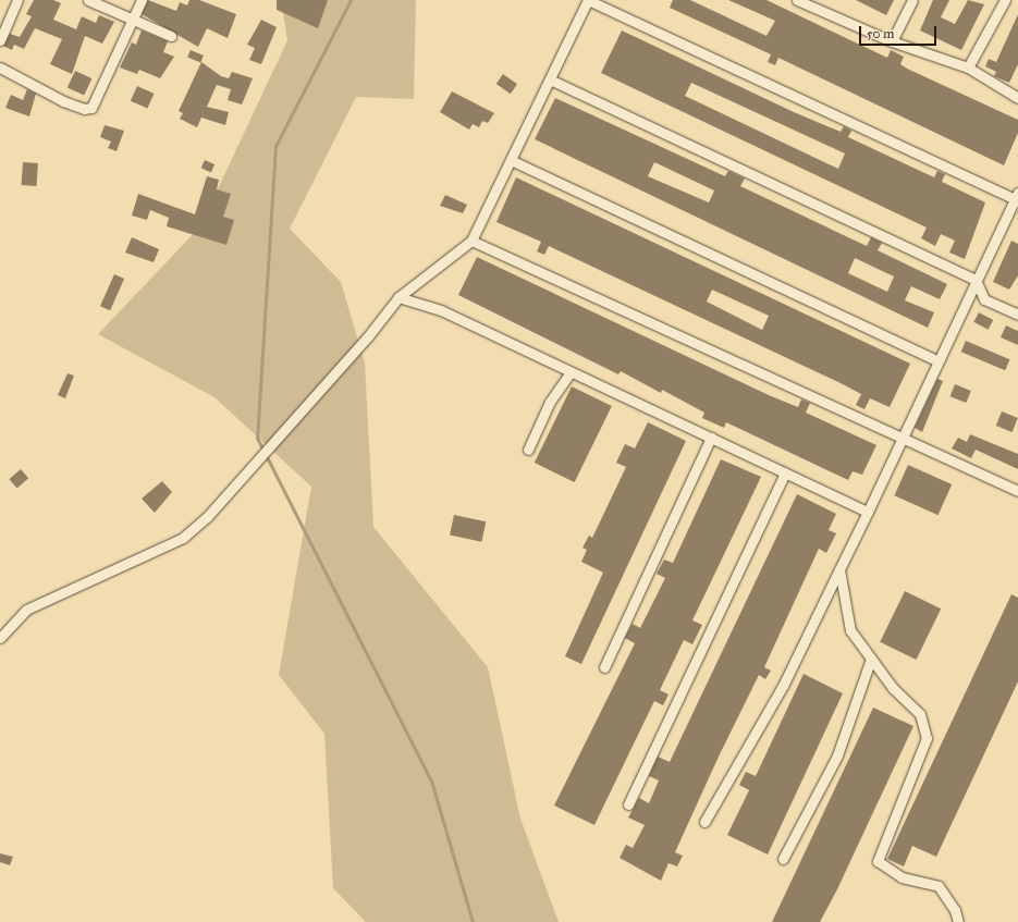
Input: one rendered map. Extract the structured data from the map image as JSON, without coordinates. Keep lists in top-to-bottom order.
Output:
{
  "scale_bar": "50 m"
}
